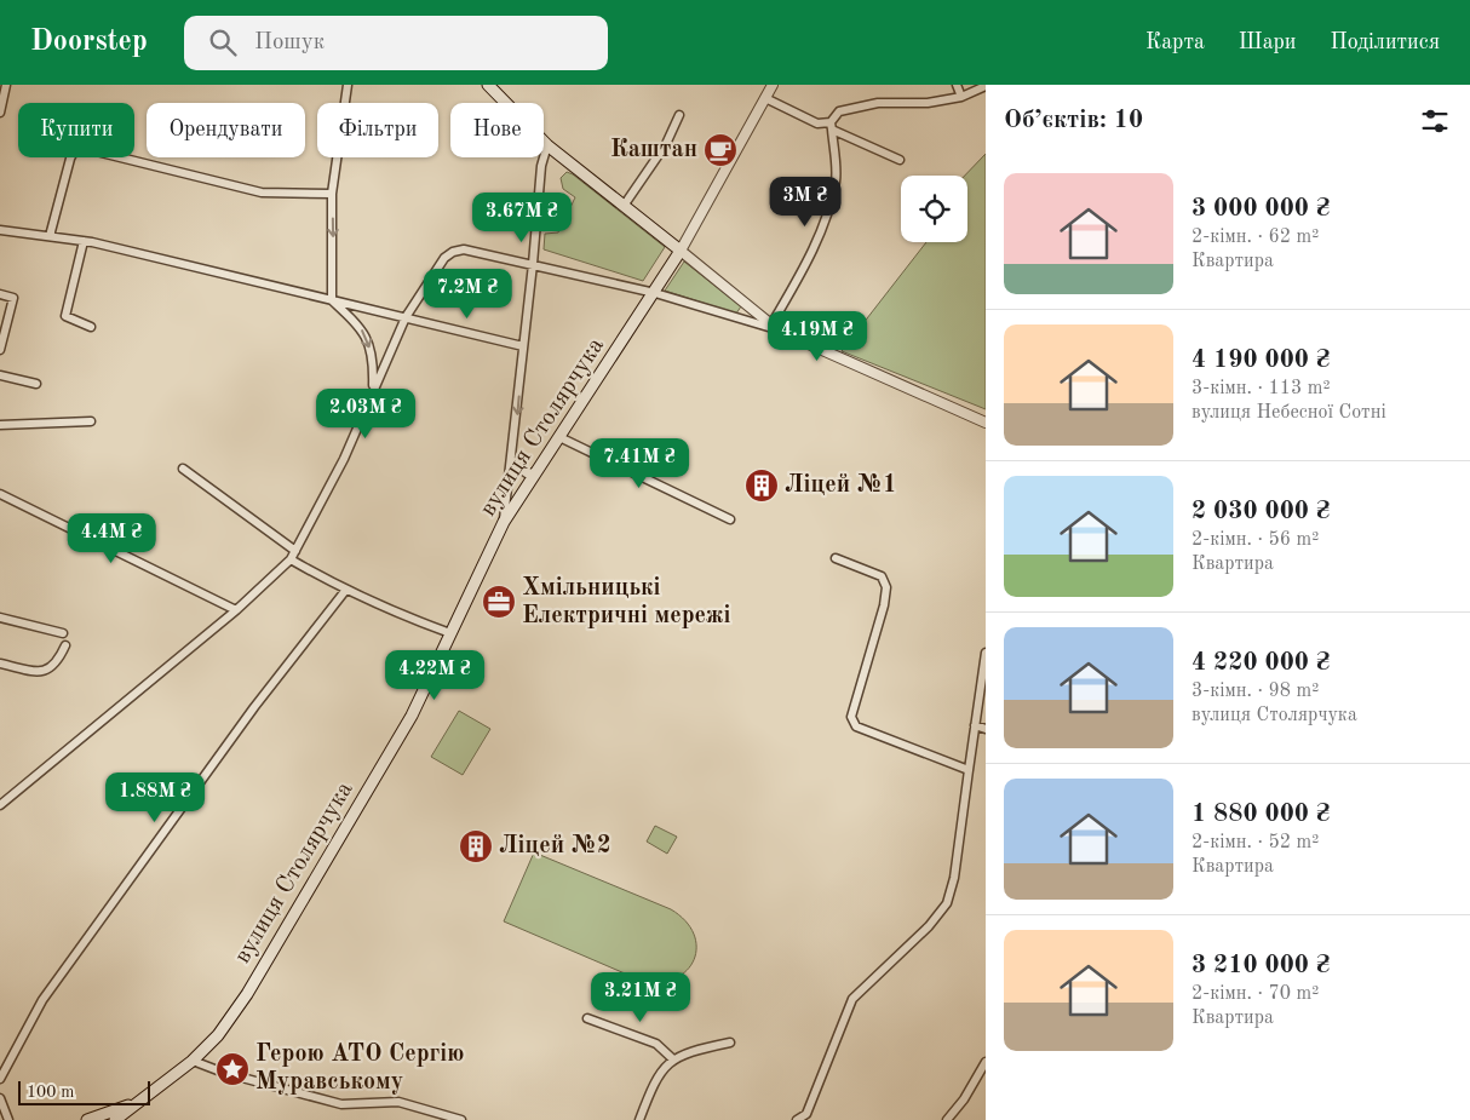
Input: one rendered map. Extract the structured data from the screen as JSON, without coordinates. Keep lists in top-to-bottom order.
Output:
{
  "streets": {
    "main road": ["вулиця Столярчука"]
  },
  "places": {
    "cafe": ["Каштан"],
    "building": ["Ліцей №1", "Ліцей №2"],
    "office": ["Хмільницькі Електричні мережі"],
    "place": ["Герою АТО Сергію Муравському"]
  },
  "scale_bar": "100 m",
  "page": {
    "header": "Doorstep",
    "search": "Пошук",
    "nav": ["Карта", "Шари", "Поділитися"],
    "heading": "Об’єктів: 10",
    "chip": [
      "Купити",
      "Орендувати",
      "Фільтри",
      "Нове"
    ],
    "list": [
      {
        "name": "3 000 000 ₴",
        "note": "2-кімн. · 62 m² · Квартира"
      },
      {
        "name": "4 190 000 ₴",
        "note": "3-кімн. · 113 m² · вулиця Небесної Сотні"
      },
      {
        "name": "2 030 000 ₴",
        "note": "2-кімн. · 56 m² · Квартира"
      },
      {
        "name": "4 220 000 ₴",
        "note": "3-кімн. · 98 m² · вулиця Столярчука"
      },
      {
        "name": "1 880 000 ₴",
        "note": "2-кімн. · 52 m² · Квартира"
      },
      {
        "name": "3 210 000 ₴",
        "note": "2-кімн. · 70 m² · Квартира"
      }
    ],
    "price": [
      "3M ₴",
      "3.67M ₴",
      "7.2M ₴",
      "4.19M ₴",
      "2.03M ₴",
      "7.41M ₴",
      "4.4M ₴",
      "4.22M ₴",
      "1.88M ₴",
      "3.21M ₴"
    ],
    "scale": "100 m"
  }
}
